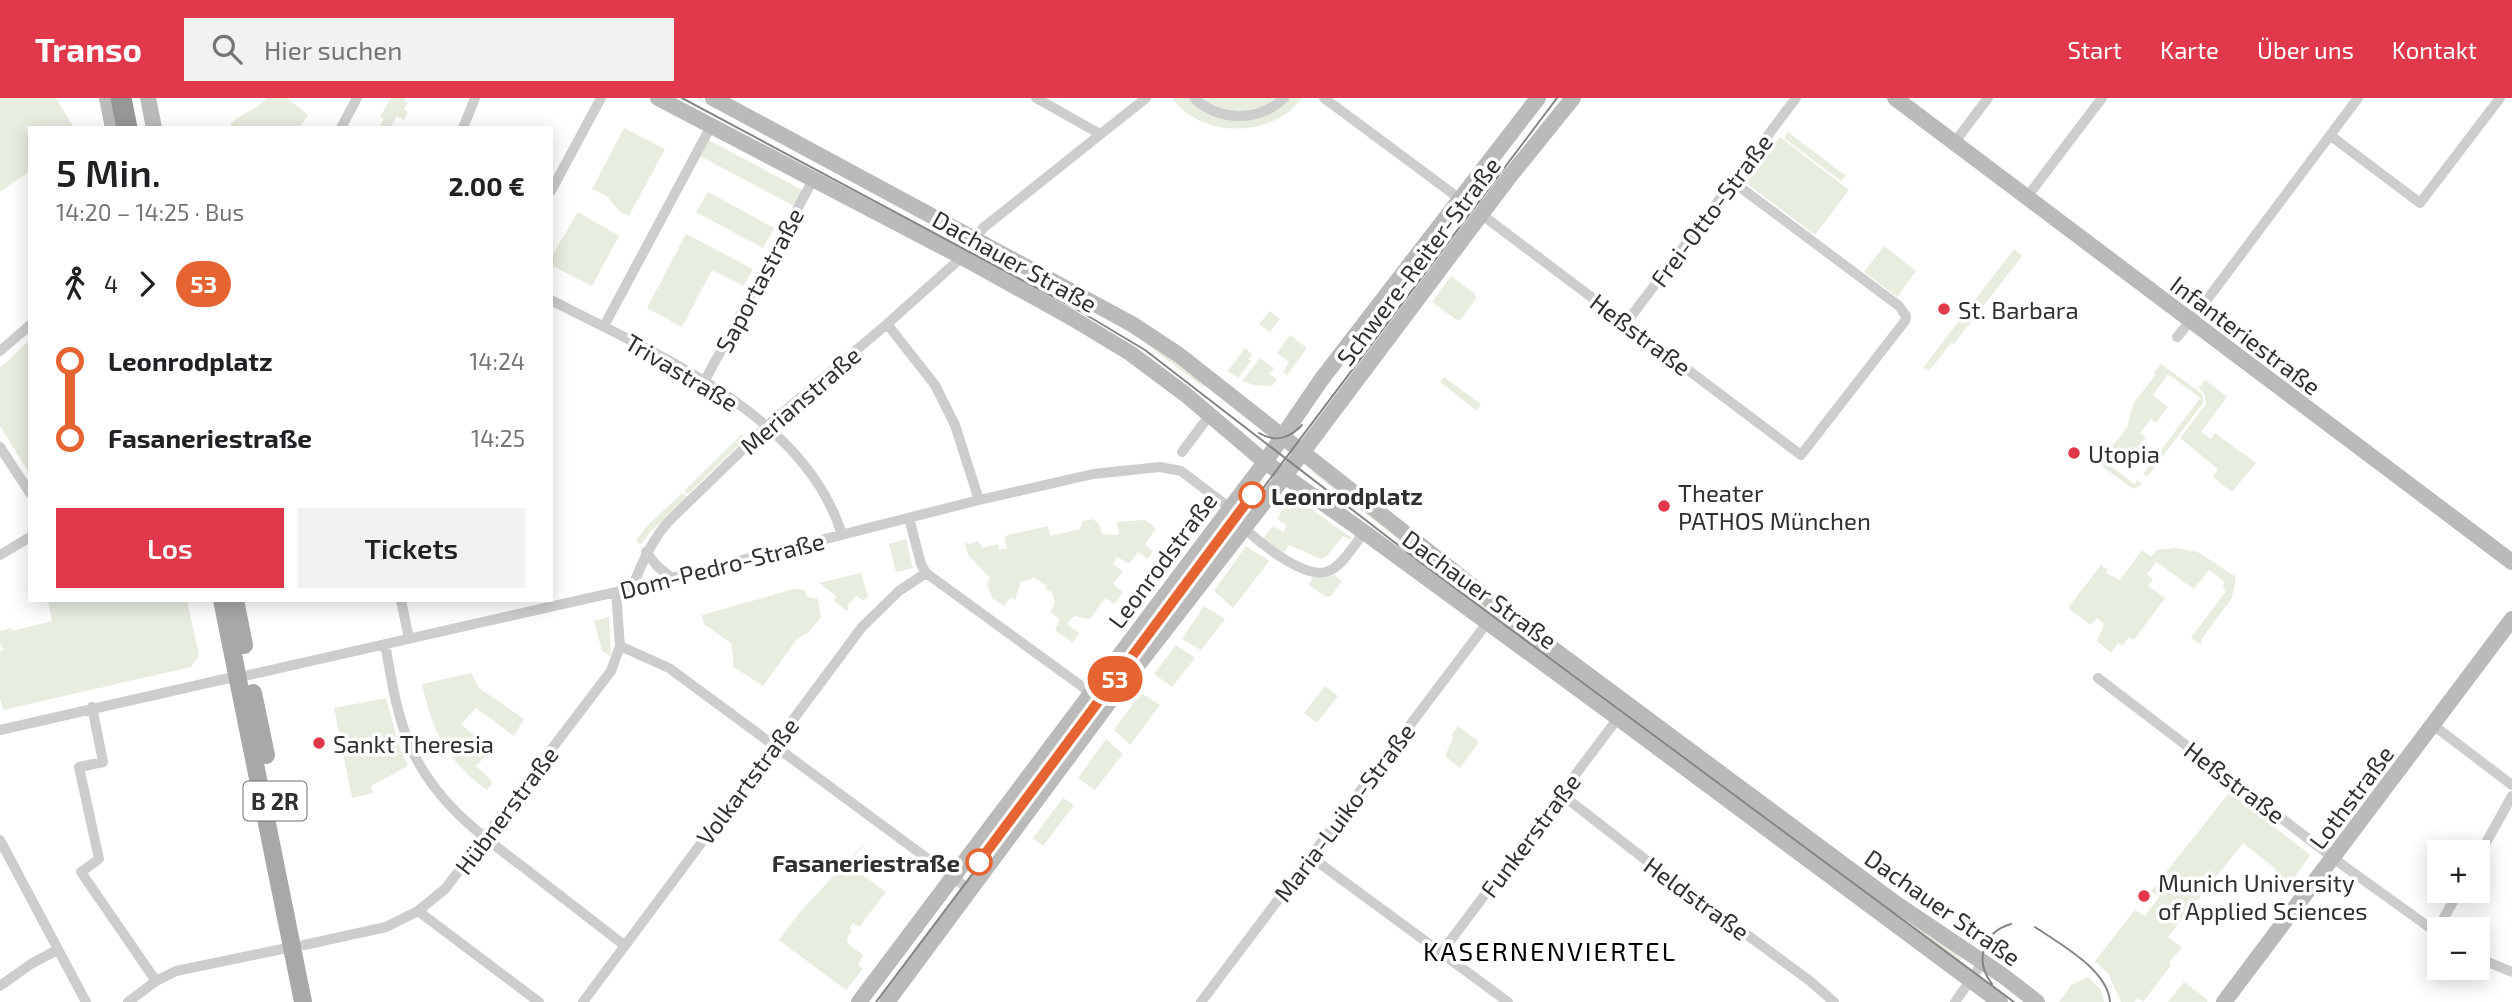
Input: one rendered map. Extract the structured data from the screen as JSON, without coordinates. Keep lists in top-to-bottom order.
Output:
{
  "streets": {
    "main road": [
      "Dachauer Straße",
      "Schwere-Reiter-Straße",
      "Infanteriestraße",
      "Leonrodstraße",
      "Lothstraße",
      "B 2R"
    ],
    "street": [
      "Frei-Otto-Straße",
      "Saportastraße",
      "Heßstraße",
      "Trivastraße",
      "Merianstraße",
      "Dom-Pedro-Straße",
      "Volkartstraße",
      "Hübnerstraße",
      "Maria-Luiko-Straße",
      "Funkerstraße",
      "Heldstraße"
    ]
  },
  "crossings": [
    ["Frei-Otto-Straße", "Heßstraße"],
    ["Dachauer Straße", "Schwere-Reiter-Straße"],
    ["Dachauer Straße", "Saportastraße"],
    ["Dachauer Straße", "Merianstraße"],
    ["Dachauer Straße", "Leonrodstraße"],
    ["Dachauer Straße", "Maria-Luiko-Straße"],
    ["Dachauer Straße", "Funkerstraße"],
    ["Schwere-Reiter-Straße", "Heßstraße"],
    ["Schwere-Reiter-Straße", "Leonrodstraße"],
    ["Saportastraße", "Trivastraße"],
    ["Heßstraße", "Lothstraße"],
    ["Trivastraße", "Merianstraße"],
    ["Trivastraße", "Dom-Pedro-Straße"],
    ["Merianstraße", "Dom-Pedro-Straße"],
    ["Dom-Pedro-Straße", "B 2R"],
    ["Dom-Pedro-Straße", "Hübnerstraße"],
    ["B 2R", "Hübnerstraße"],
    ["Funkerstraße", "Heldstraße"]
  ],
  "districts": ["KASERNENVIERTEL"],
  "places": [
    "St. Barbara",
    "Utopia",
    "Leonrodplatz",
    "Theater PATHOS München",
    "Sankt Theresia",
    "Fasaneriestraße",
    "Munich University of Applied Sciences"
  ],
  "lines": ["bus line 53"],
  "page": {
    "header": "Transo",
    "search": "Hier suchen",
    "nav": [
      "Start",
      "Karte",
      "Über uns",
      "Kontakt"
    ],
    "on_map": "53",
    "heading": ["5 Min.", "14:20 – 14:25 · Bus", "2.00 €"],
    "legs": ["4", "53"],
    "list": [
      {
        "name": "Leonrodplatz",
        "value": "14:24"
      },
      {
        "name": "Fasaneriestraße",
        "value": "14:25"
      }
    ],
    "buttons": ["Los", "Tickets"],
    "map_buttons": ["+", "−"]
  }
}
